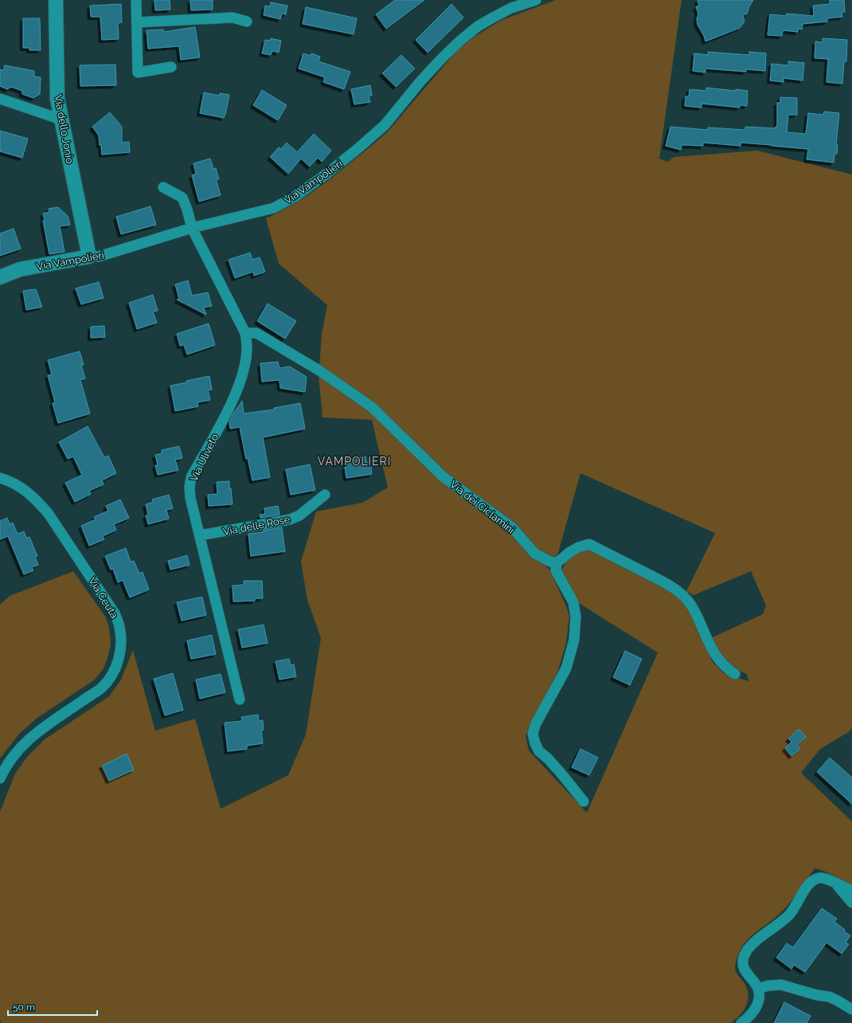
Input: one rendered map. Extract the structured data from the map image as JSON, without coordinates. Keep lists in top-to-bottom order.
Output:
{
  "streets": {
    "street": [
      "Via dello Jonio",
      "Via Vampolieri",
      "Via Uliveto",
      "Via dei Ciclamini",
      "Via delle Rose",
      "Via Ceuta"
    ]
  },
  "crossings": [
    ["Via dello Jonio", "Via Vampolieri"],
    ["Via Vampolieri", "Via Uliveto"],
    ["Via Uliveto", "Via dei Ciclamini"],
    ["Via Uliveto", "Via delle Rose"]
  ],
  "districts": ["VAMPOLIERI"],
  "scale_bar": "50 m"
}
